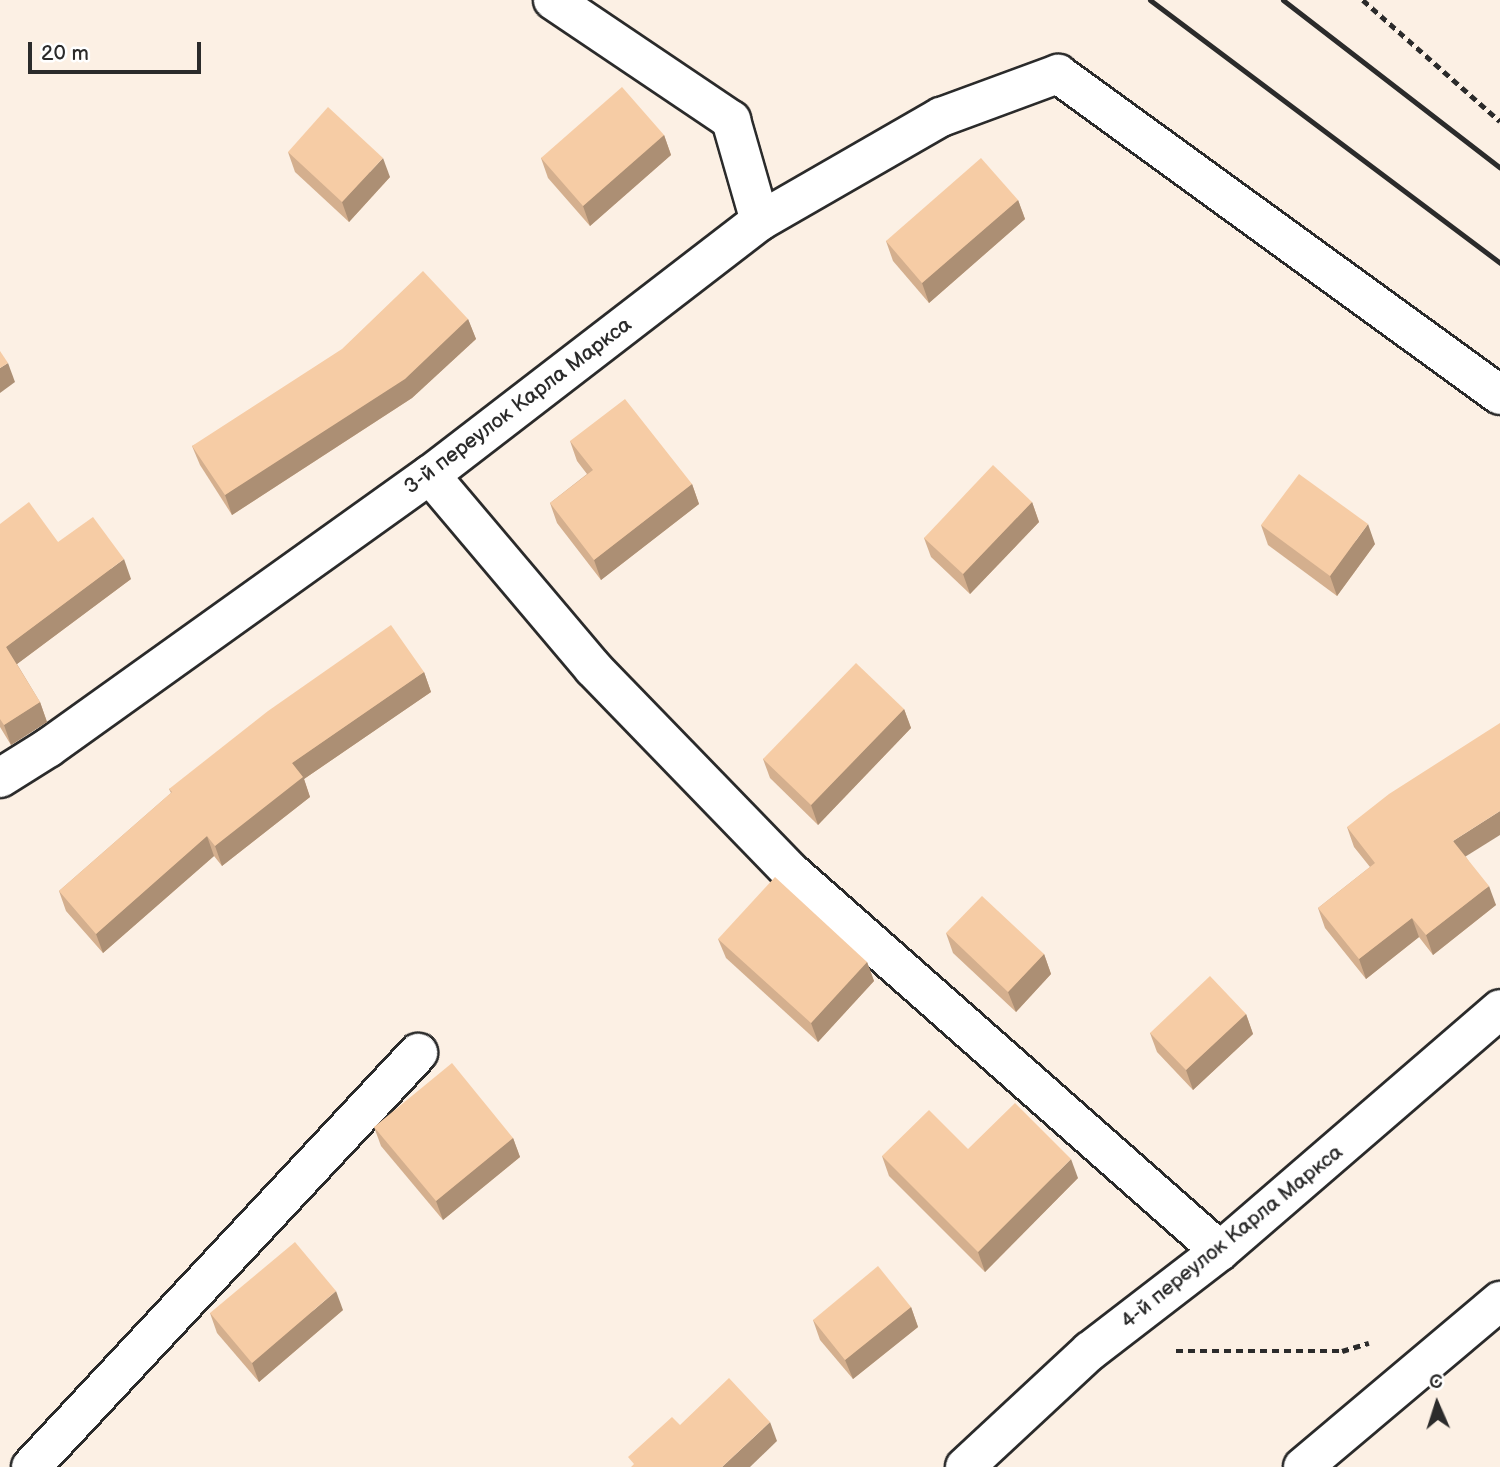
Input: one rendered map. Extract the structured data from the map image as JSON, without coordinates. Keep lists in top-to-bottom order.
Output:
{
  "streets": {
    "street": ["3-й переулок Карла Маркса", "4-й переулок Карла Маркса"]
  },
  "scale_bar": "20 m",
  "north": "top"
}
